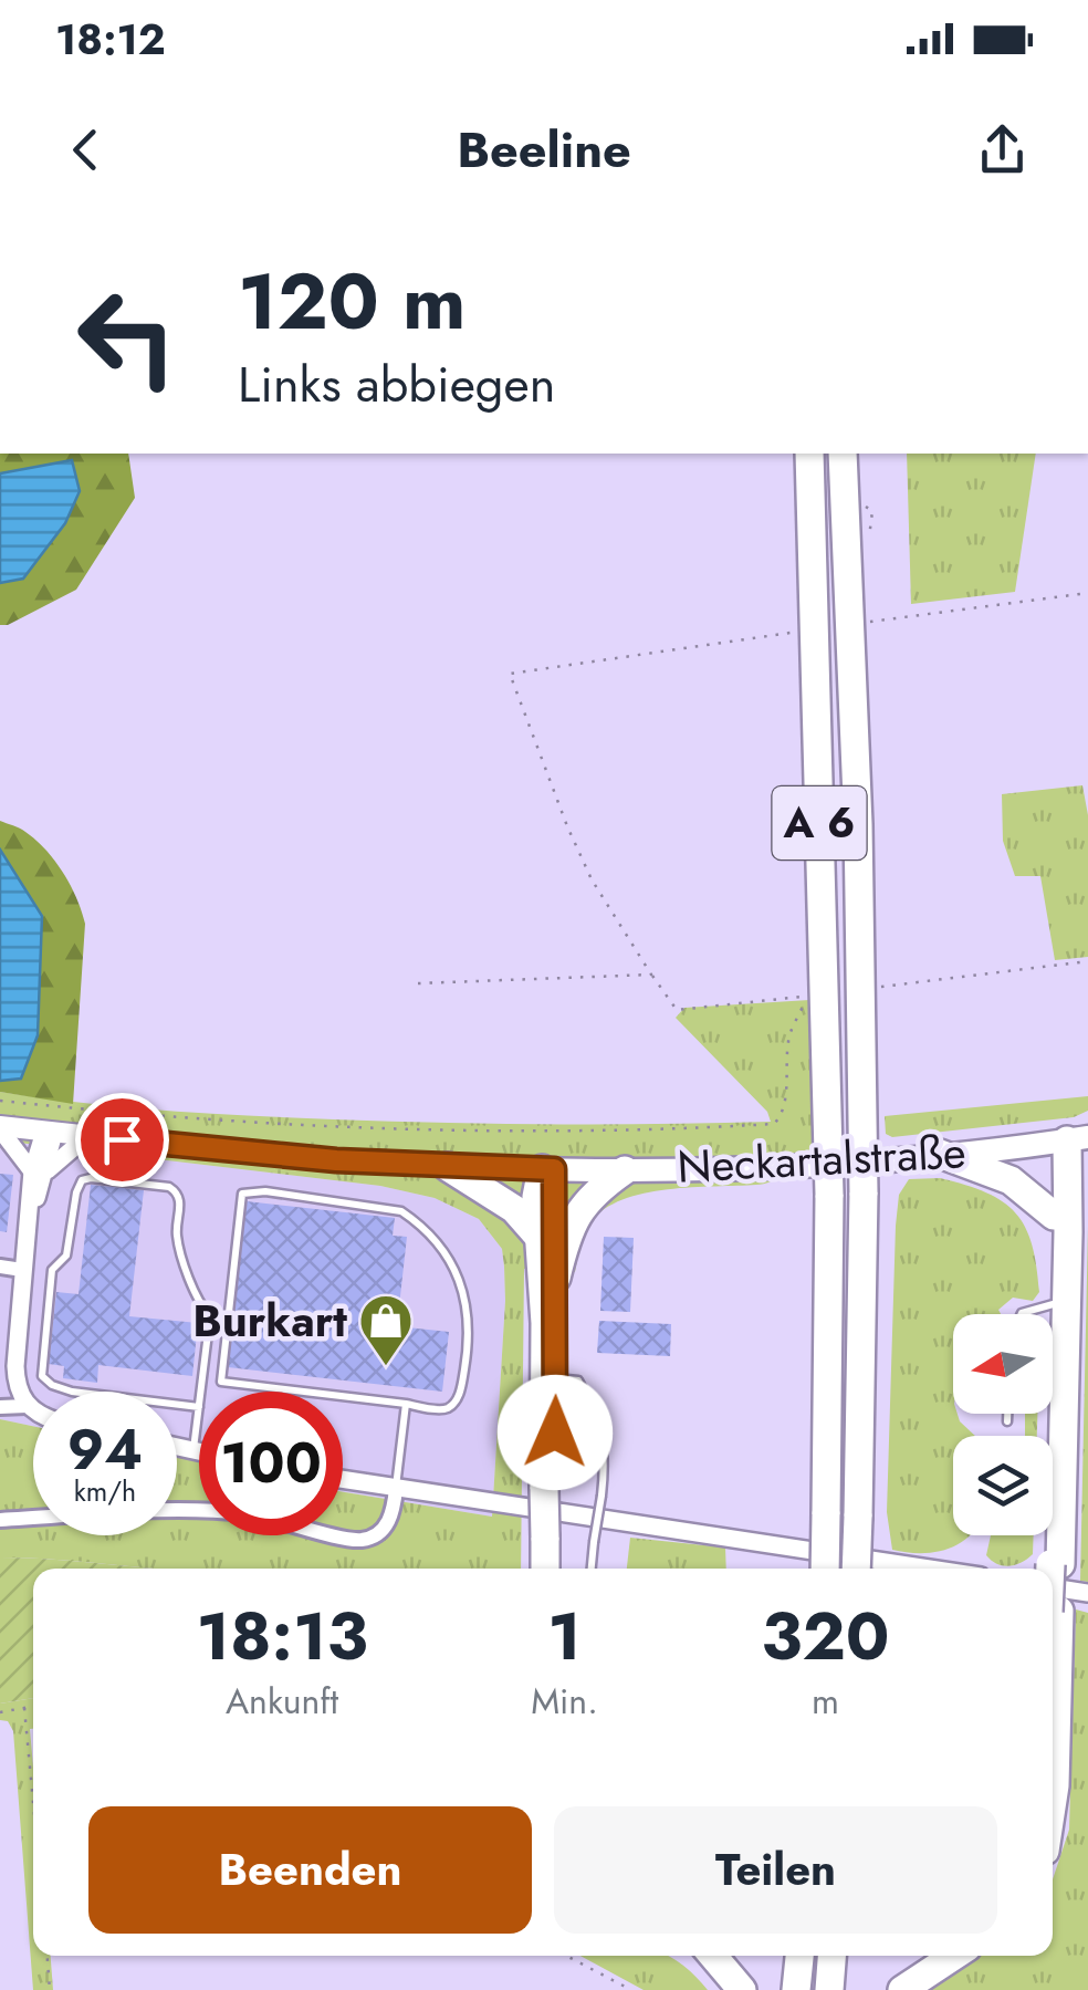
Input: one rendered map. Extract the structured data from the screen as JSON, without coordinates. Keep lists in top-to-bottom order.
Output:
{
  "streets": {
    "highway": ["A 6"],
    "main road": ["Neckartalstraße"]
  },
  "places": {
    "shop": ["Burkart"]
  },
  "north": "left",
  "page": {
    "status": "18:12",
    "header": "Beeline",
    "turn": ["120 m", "Links abbiegen"],
    "speed": "94 km/h",
    "limit": "100",
    "eta": [
      "18:13",
      "Ankunft",
      "1",
      "Min.",
      "320",
      "m"
    ],
    "buttons": ["Beenden", "Teilen"]
  }
}
